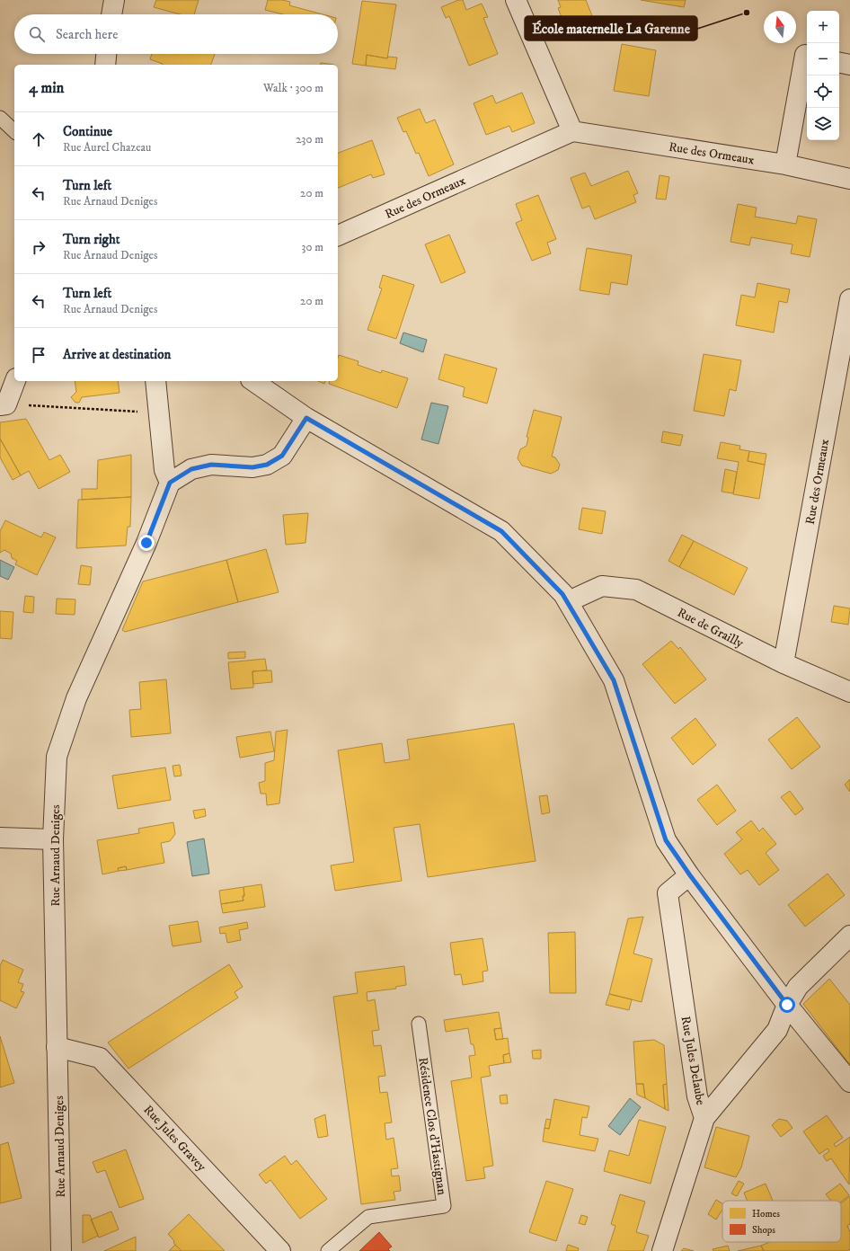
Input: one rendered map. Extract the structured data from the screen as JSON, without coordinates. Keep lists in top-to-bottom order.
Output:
{
  "streets": {
    "street": [
      "Rue des Ormeaux",
      "Rue de Grailly",
      "Rue Arnaud Deniges",
      "Rue Jules Delaube",
      "Rue Jules Gravey"
    ],
    "lane": ["Résidence Clos d'Hastignan"]
  },
  "crossings": [
    ["Rue des Ormeaux", "Rue de Grailly"],
    ["Rue Arnaud Deniges", "Rue Jules Gravey"]
  ],
  "places": ["École maternelle La Garenne"],
  "legend": ["Homes", "Shops"],
  "north": "top",
  "page": {
    "map_buttons": ["+", "−"],
    "search": "Search here",
    "heading": ["4 min", "Walk · 300 m"],
    "list": [
      ["Continue", "Rue Aurel Chazeau", "230 m"],
      ["Turn left", "Rue Arnaud Deniges", "20 m"],
      ["Turn right", "Rue Arnaud Deniges", "30 m"],
      ["Turn left", "Rue Arnaud Deniges", "20 m"],
      "Arrive at destination"
    ]
  }
}
